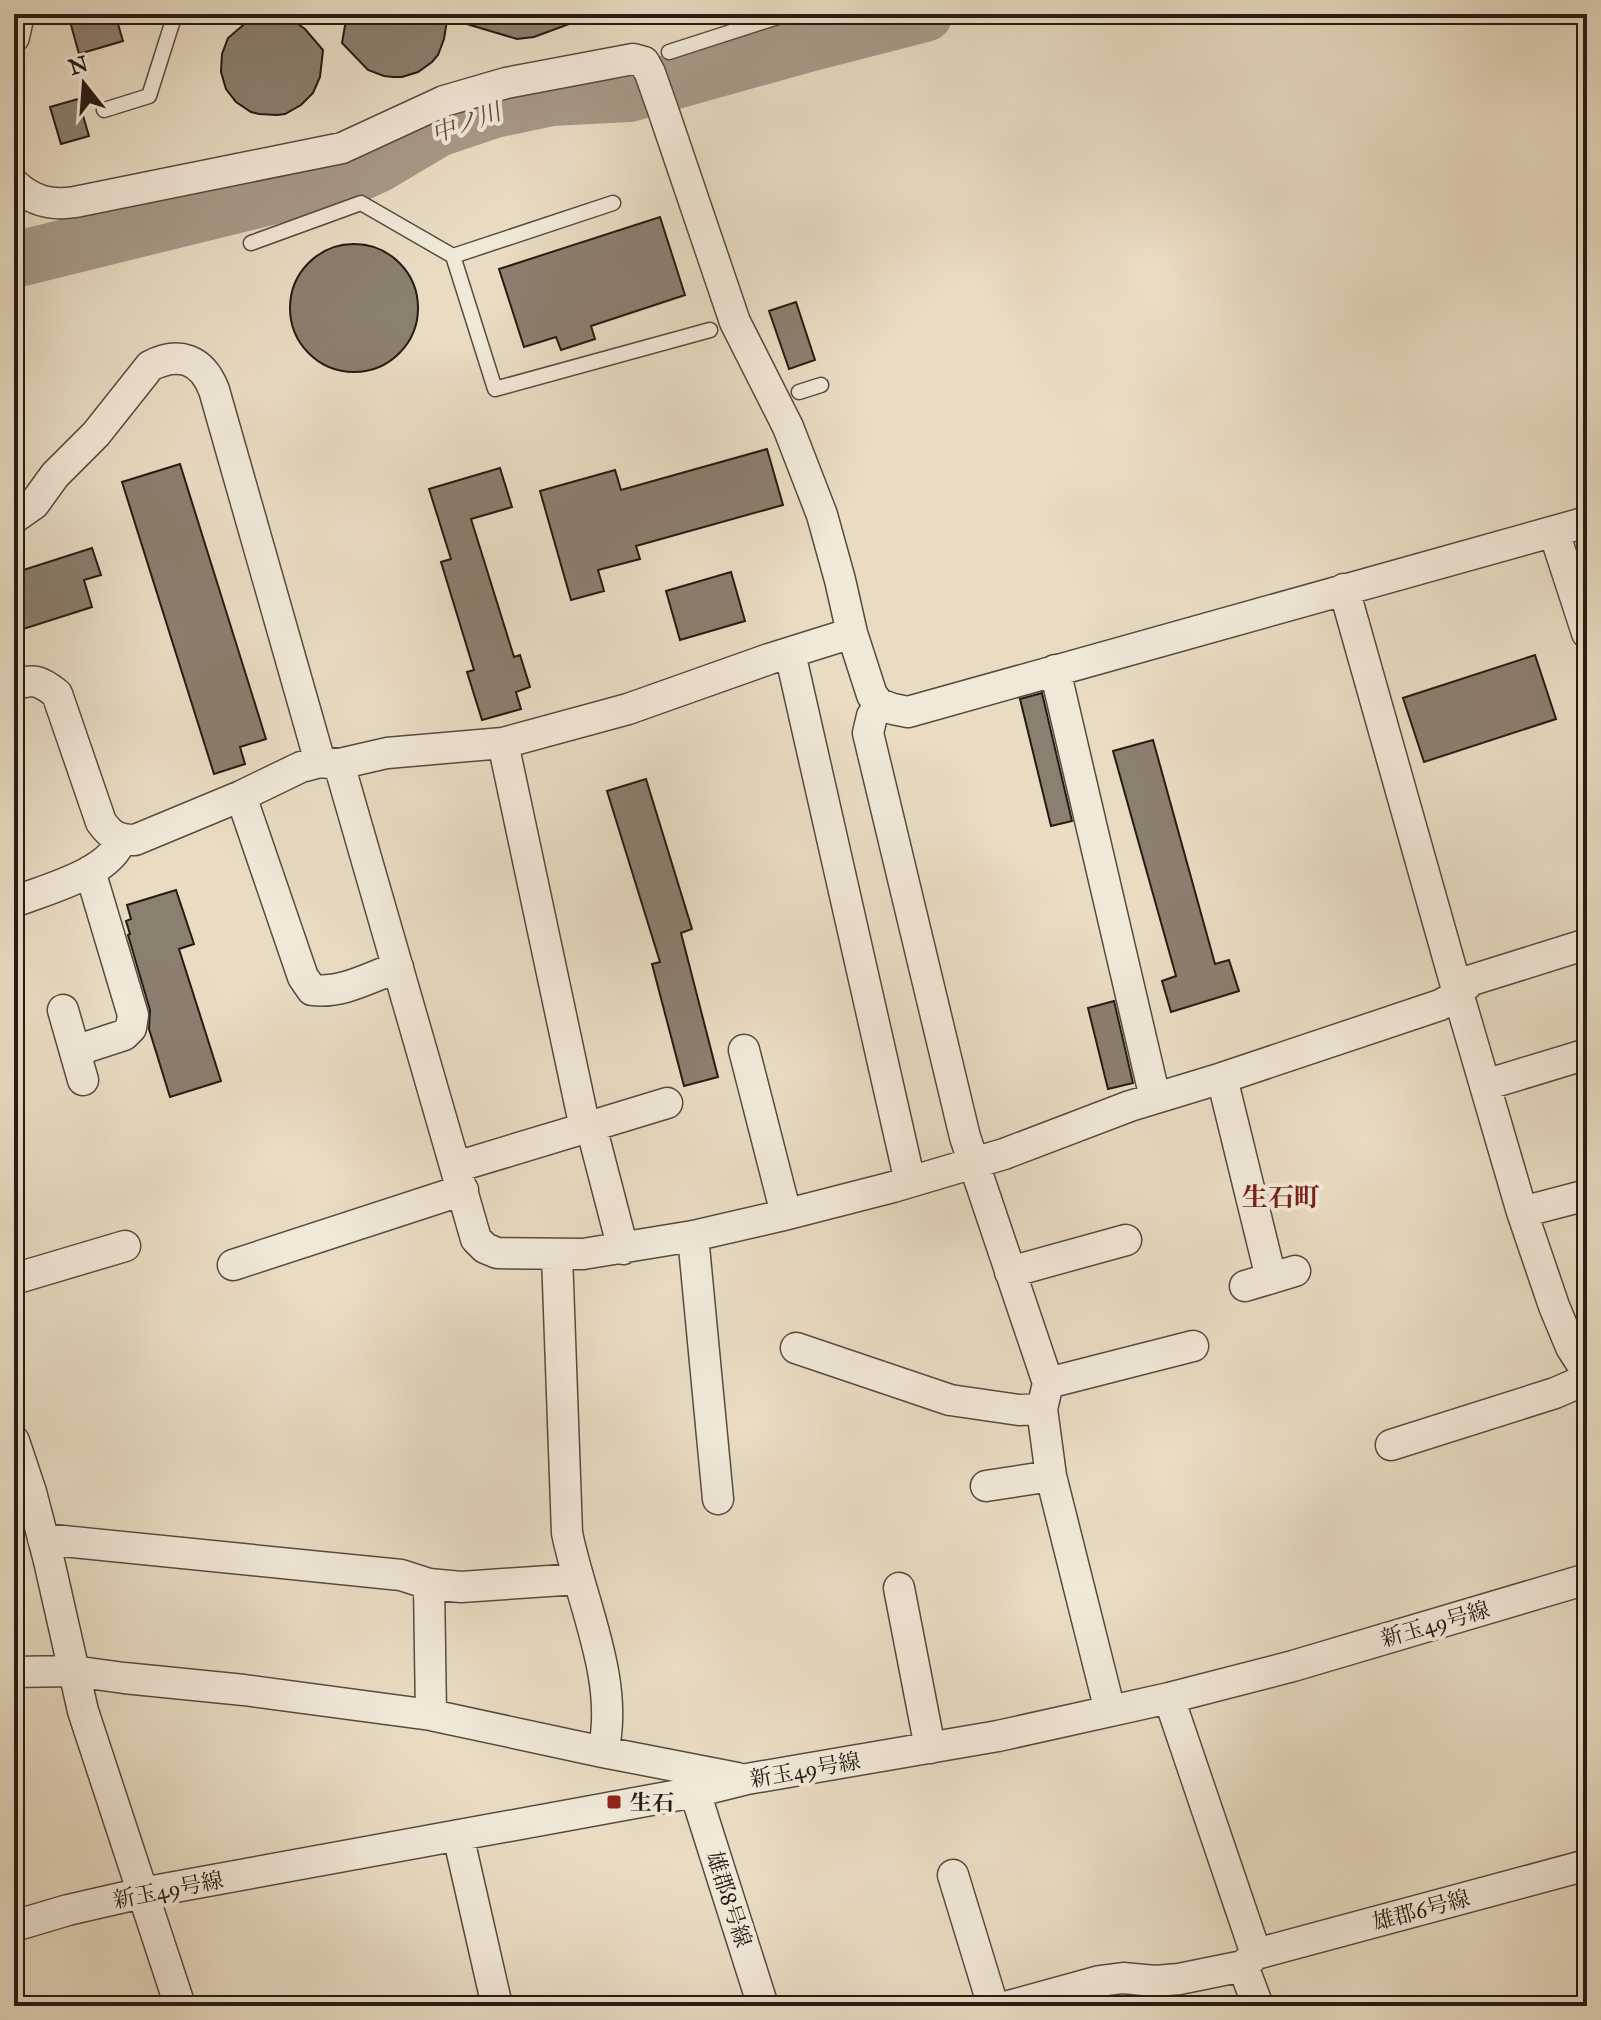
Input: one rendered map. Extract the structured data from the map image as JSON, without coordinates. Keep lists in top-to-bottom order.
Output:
{
  "streets": {
    "street": ["新玉49号線", "雄郡8号線", "雄郡6号線"]
  },
  "crossings": [
    ["新玉49号線", "雄郡8号線"]
  ],
  "districts": ["生石町"],
  "water": ["中ノ川"],
  "places": {
    "transit": ["生石"]
  },
  "north": "top"
}
